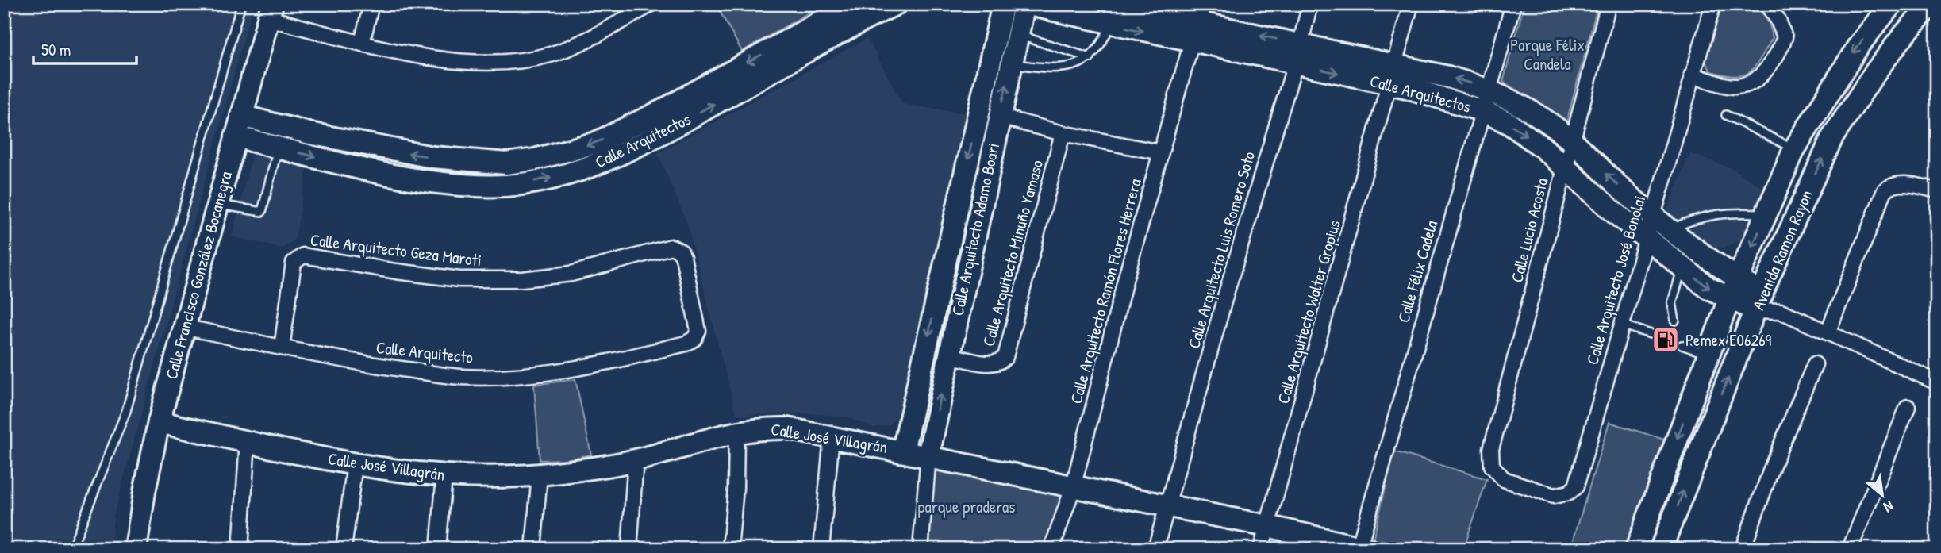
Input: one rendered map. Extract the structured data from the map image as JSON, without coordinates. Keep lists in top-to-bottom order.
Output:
{
  "streets": {
    "street": [
      "Calle Arquitectos",
      "Calle Arquitecto Adamo Boari",
      "Calle Lucio Acosta",
      "Calle Arquitecto Geza Maroti",
      "Calle Arquitecto Luis Romero Soto",
      "Avenida Ramon Rayon",
      "Calle Arquitecto Minuño Yamaso",
      "Calle Félix Cadela",
      "Calle Francisco González Bocanegra",
      "Calle Arquitecto José Bonolai",
      "Calle Arquitecto Ramón Flores Herrera",
      "Calle Arquitecto Walter Gropius",
      "Calle Arquitecto",
      "Calle José Villagrán"
    ]
  },
  "crossings": [
    ["Calle Arquitectos", "Calle Arquitecto Adamo Boari"],
    ["Calle Arquitectos", "Calle Lucio Acosta"],
    ["Calle Arquitectos", "Calle Arquitecto Luis Romero Soto"],
    ["Calle Arquitectos", "Avenida Ramon Rayon"],
    ["Calle Arquitectos", "Calle Félix Cadela"],
    ["Calle Arquitectos", "Calle Francisco González Bocanegra"],
    ["Calle Arquitectos", "Calle Arquitecto José Bonolai"],
    ["Calle Arquitectos", "Calle Arquitecto Ramón Flores Herrera"],
    ["Calle Arquitectos", "Calle Arquitecto Walter Gropius"],
    ["Calle Arquitecto Adamo Boari", "Calle Arquitecto Minuño Yamaso"],
    ["Calle Arquitecto Adamo Boari", "Calle José Villagrán"],
    ["Calle Lucio Acosta", "Calle Arquitecto José Bonolai"],
    ["Calle Arquitecto Geza Maroti", "Calle Arquitecto"],
    ["Calle Arquitecto Luis Romero Soto", "Calle José Villagrán"],
    ["Calle Félix Cadela", "Calle José Villagrán"],
    ["Calle Francisco González Bocanegra", "Calle Arquitecto"],
    ["Calle Francisco González Bocanegra", "Calle José Villagrán"],
    ["Calle Arquitecto Ramón Flores Herrera", "Calle José Villagrán"],
    ["Calle Arquitecto Walter Gropius", "Calle José Villagrán"]
  ],
  "parks": ["Parque Félix Candela", "parque praderas"],
  "places": {
    "fuel station": ["Pemex E06269"]
  },
  "scale_bar": "50 m",
  "north": "bottom right"
}
